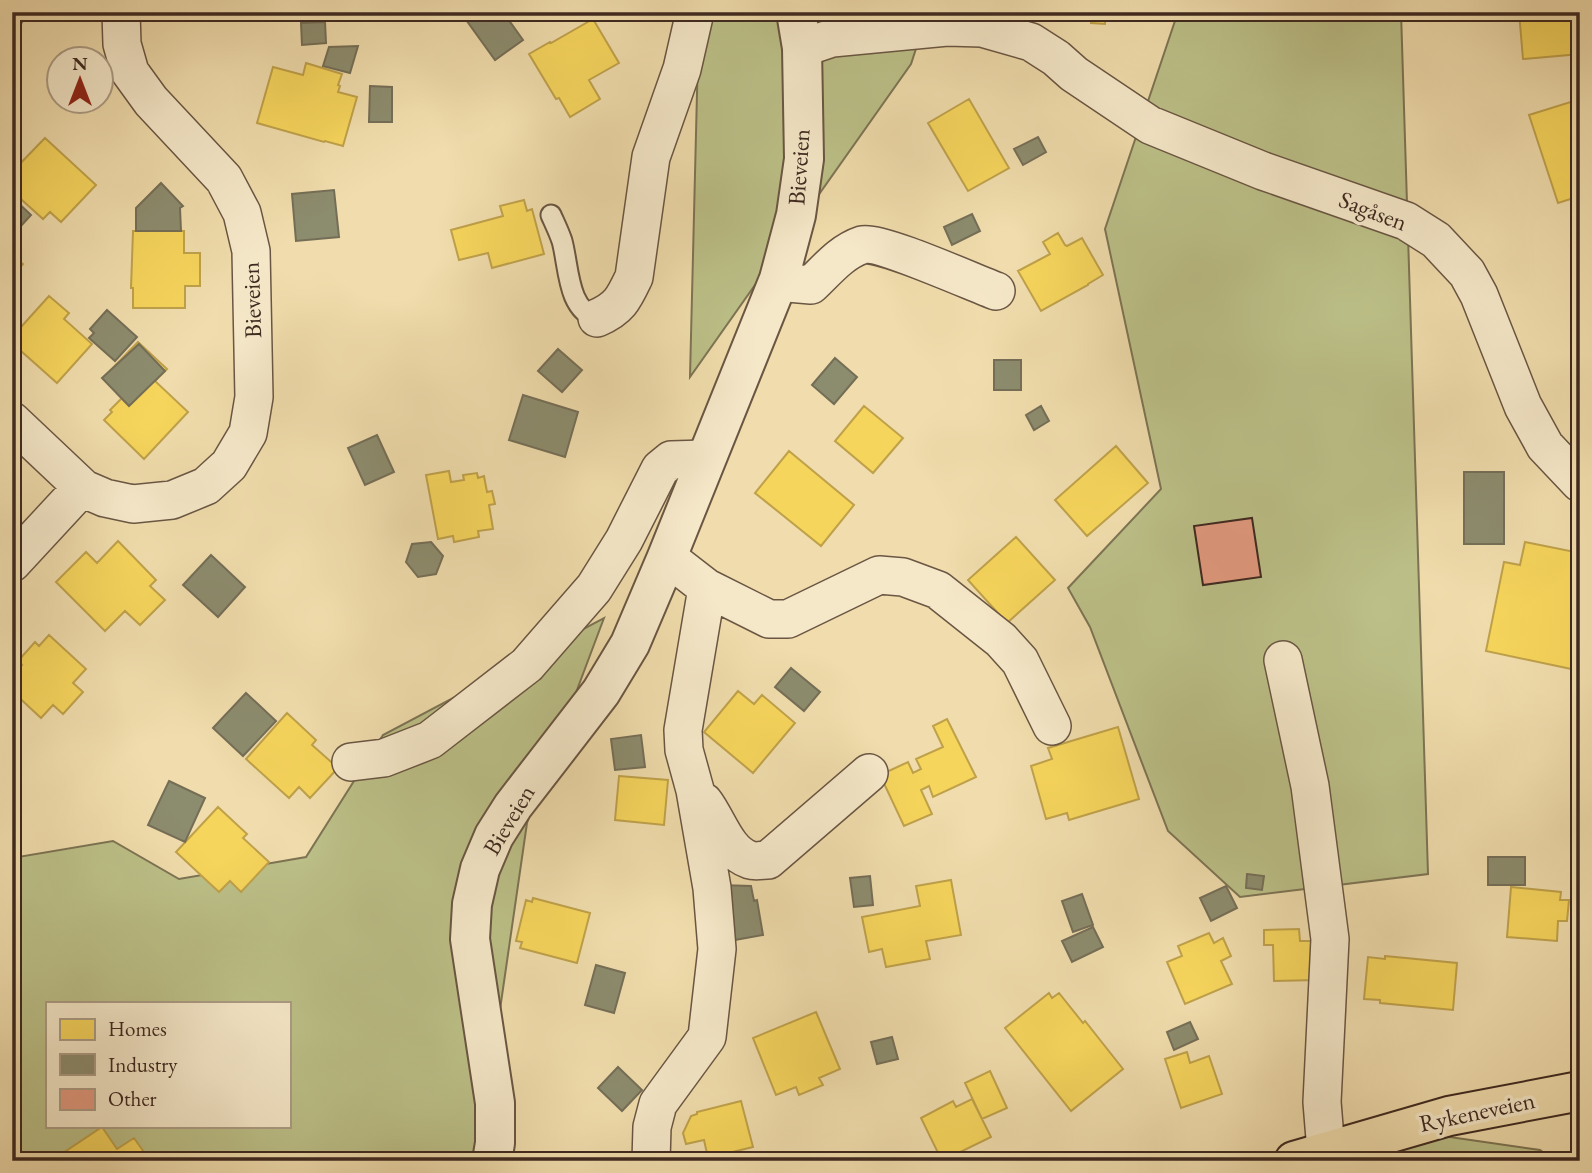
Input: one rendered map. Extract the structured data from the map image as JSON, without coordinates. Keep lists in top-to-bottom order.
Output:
{
  "streets": {
    "main road": ["Rykeneveien"],
    "street": ["Bieveien", "Sagåsen"]
  },
  "crossings": [
    ["Bieveien", "Sagåsen"]
  ],
  "legend": ["Homes", "Industry", "Other"],
  "north": "top"
}
